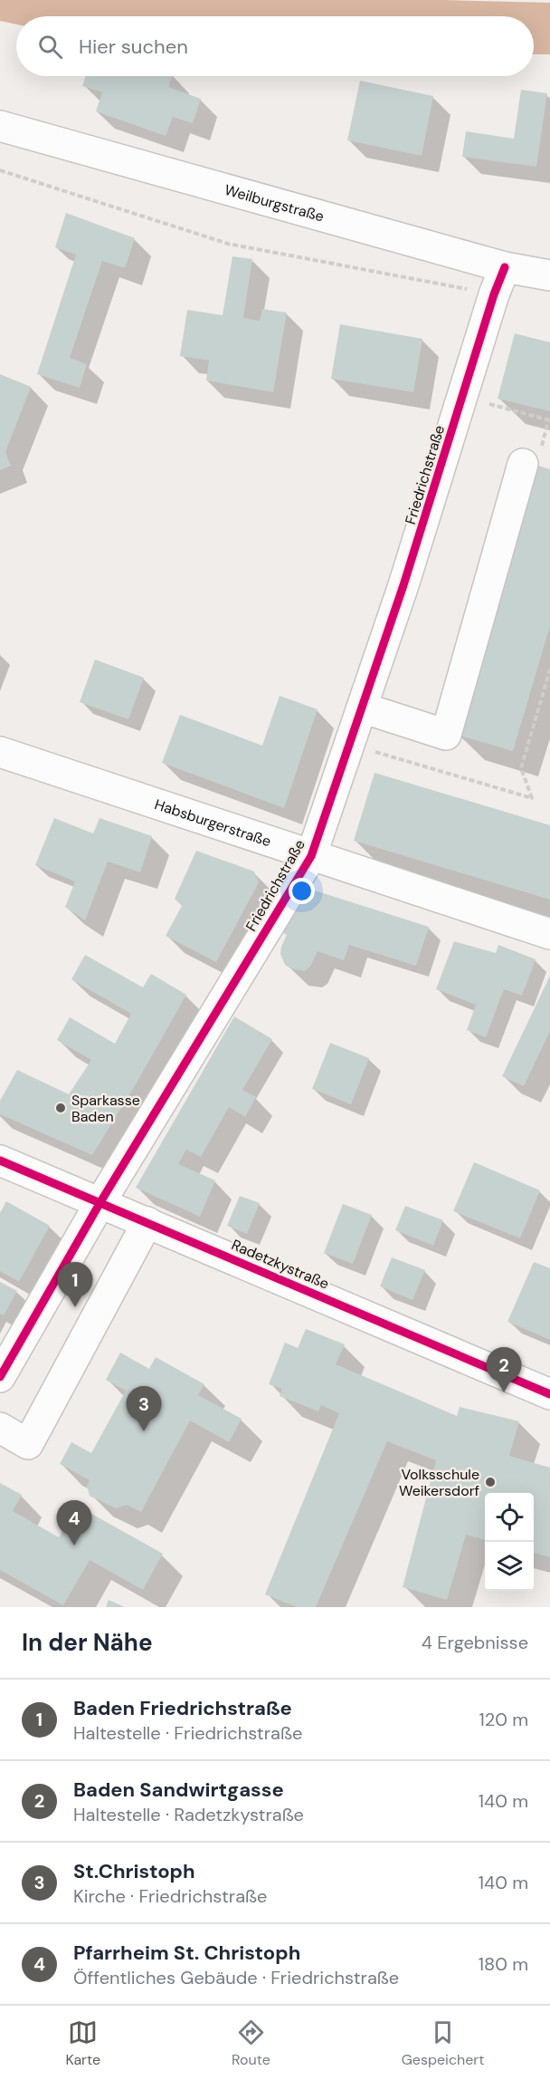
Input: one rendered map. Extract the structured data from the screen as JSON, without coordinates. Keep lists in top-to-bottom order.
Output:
{
  "streets": {
    "street": [
      "Weilburgstraße",
      "Friedrichstraße",
      "Habsburgerstraße",
      "Radetzkystraße"
    ]
  },
  "crossings": [
    ["Weilburgstraße", "Friedrichstraße"],
    ["Friedrichstraße", "Habsburgerstraße"],
    ["Friedrichstraße", "Radetzkystraße"]
  ],
  "places": ["Sparkasse Baden", "Volksschule Weikersdorf"],
  "page": {
    "search": "Hier suchen",
    "pins": [
      "1",
      "2",
      "3",
      "4"
    ],
    "heading": ["In der Nähe", "4 Ergebnisse"],
    "list": [
      {
        "mark": "1",
        "name": "Baden Friedrichstraße",
        "note": "Haltestelle · Friedrichstraße",
        "value": "120 m"
      },
      {
        "mark": "2",
        "name": "Baden Sandwirtgasse",
        "note": "Haltestelle · Radetzkystraße",
        "value": "140 m"
      },
      {
        "mark": "3",
        "name": "St.Christoph",
        "note": "Kirche · Friedrichstraße",
        "value": "140 m"
      },
      {
        "mark": "4",
        "name": "Pfarrheim St. Christoph",
        "note": "Öffentliches Gebäude · Friedrichstraße",
        "value": "180 m"
      }
    ],
    "nav": ["Karte", "Route", "Gespeichert"]
  }
}
